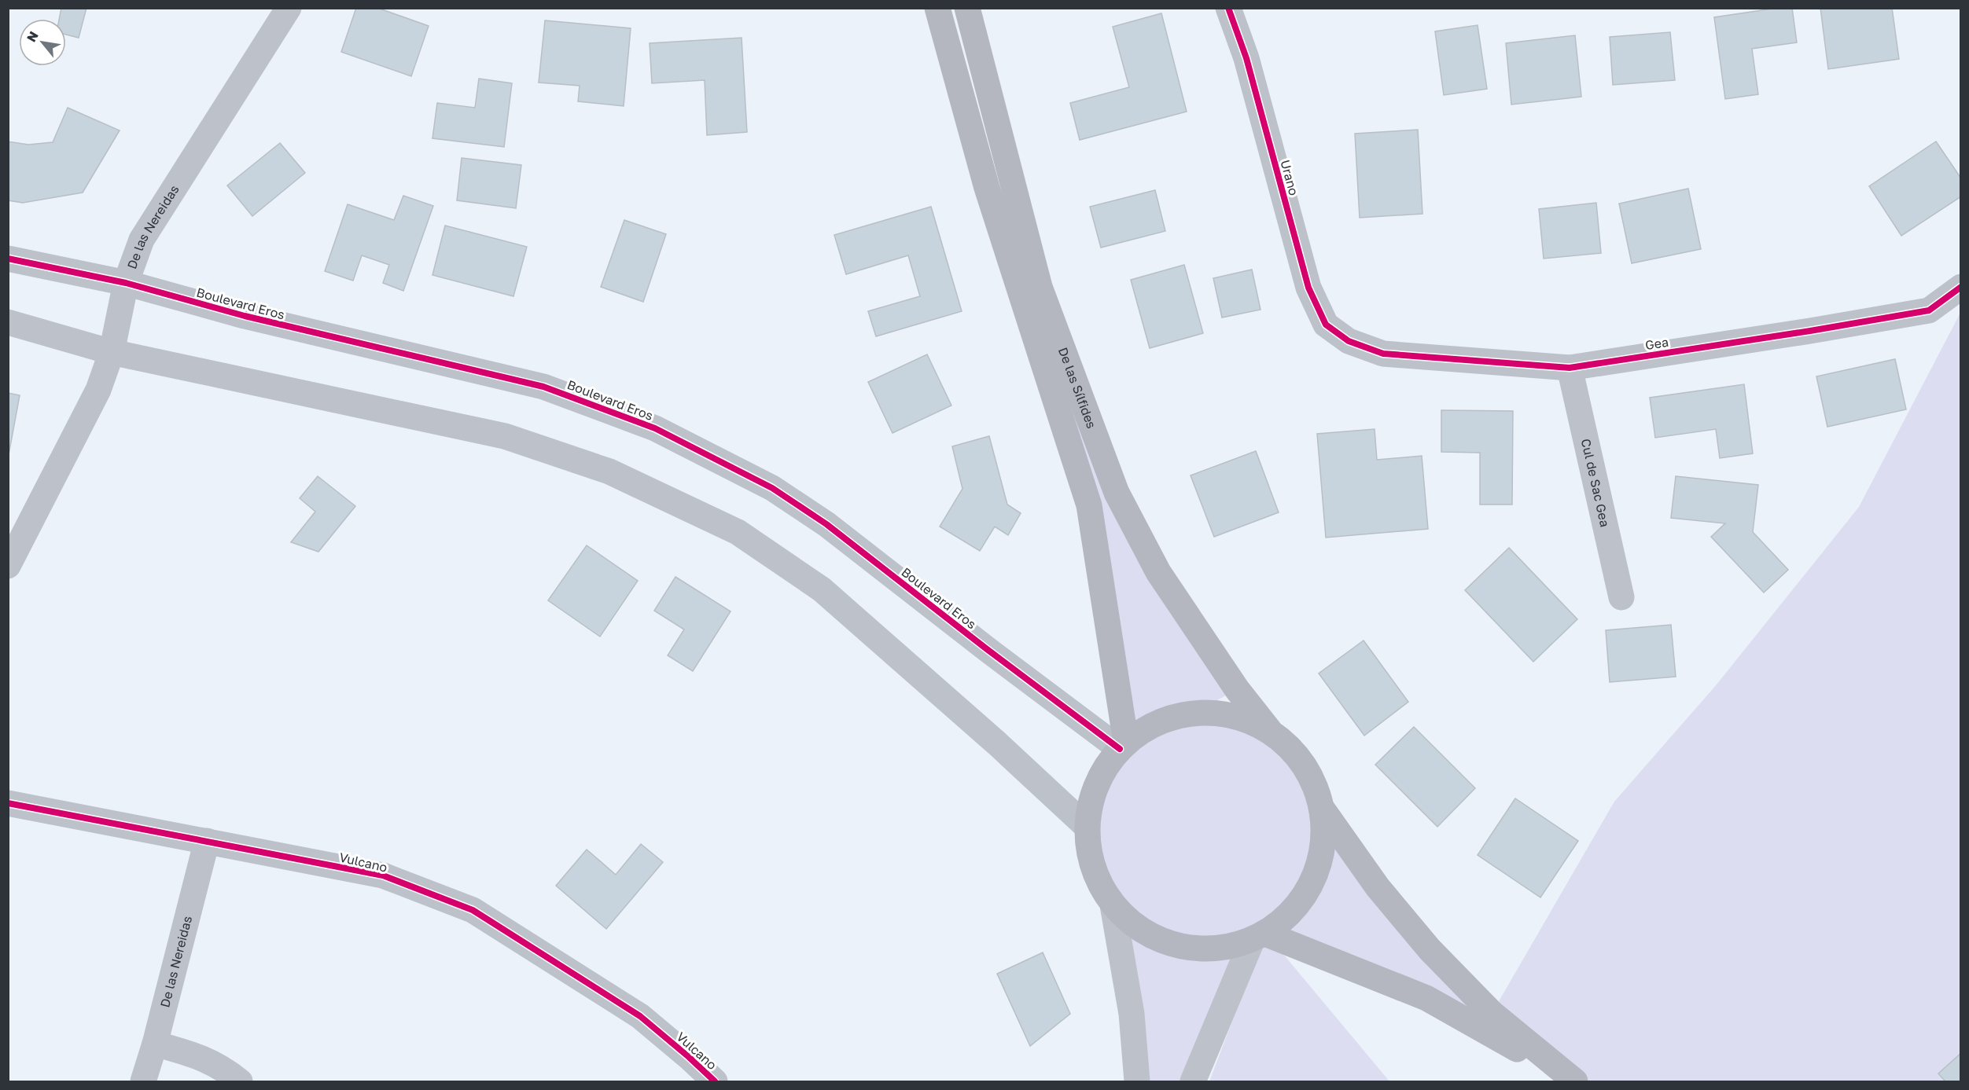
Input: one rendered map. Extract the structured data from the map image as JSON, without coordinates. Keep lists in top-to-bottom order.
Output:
{
  "streets": {
    "main road": ["De las Sílfides"],
    "street": [
      "Urano",
      "De las Nereidas",
      "Boulevard Eros",
      "Gea",
      "Cul de Sac Gea",
      "Vulcano"
    ]
  },
  "crossings": [
    ["Urano", "Gea"],
    ["De las Nereidas", "Boulevard Eros"],
    ["De las Nereidas", "Vulcano"],
    ["Boulevard Eros", "De las Sílfides"],
    ["Gea", "Cul de Sac Gea"]
  ],
  "north": "top left"
}
